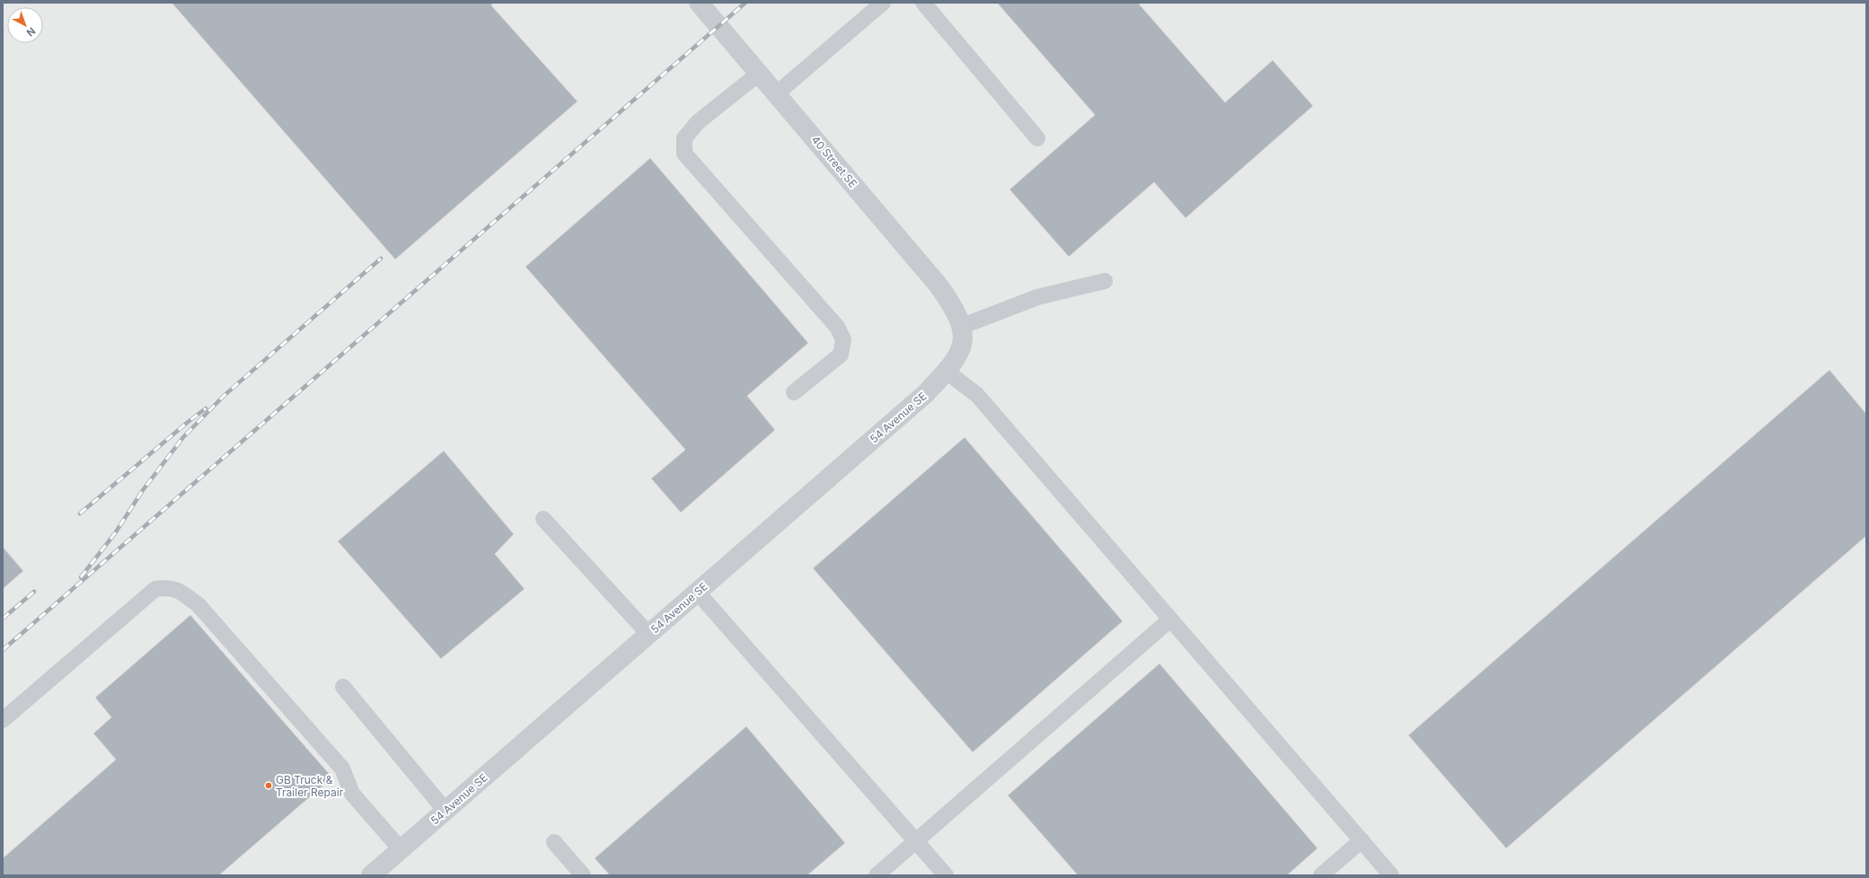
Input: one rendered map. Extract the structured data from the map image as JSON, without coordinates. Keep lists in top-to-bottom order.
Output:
{
  "streets": {
    "street": ["40 Street SE", "54 Avenue SE"]
  },
  "crossings": [
    ["40 Street SE", "54 Avenue SE"]
  ],
  "places": ["GB Truck & Trailer Repair"],
  "north": "bottom right"
}
